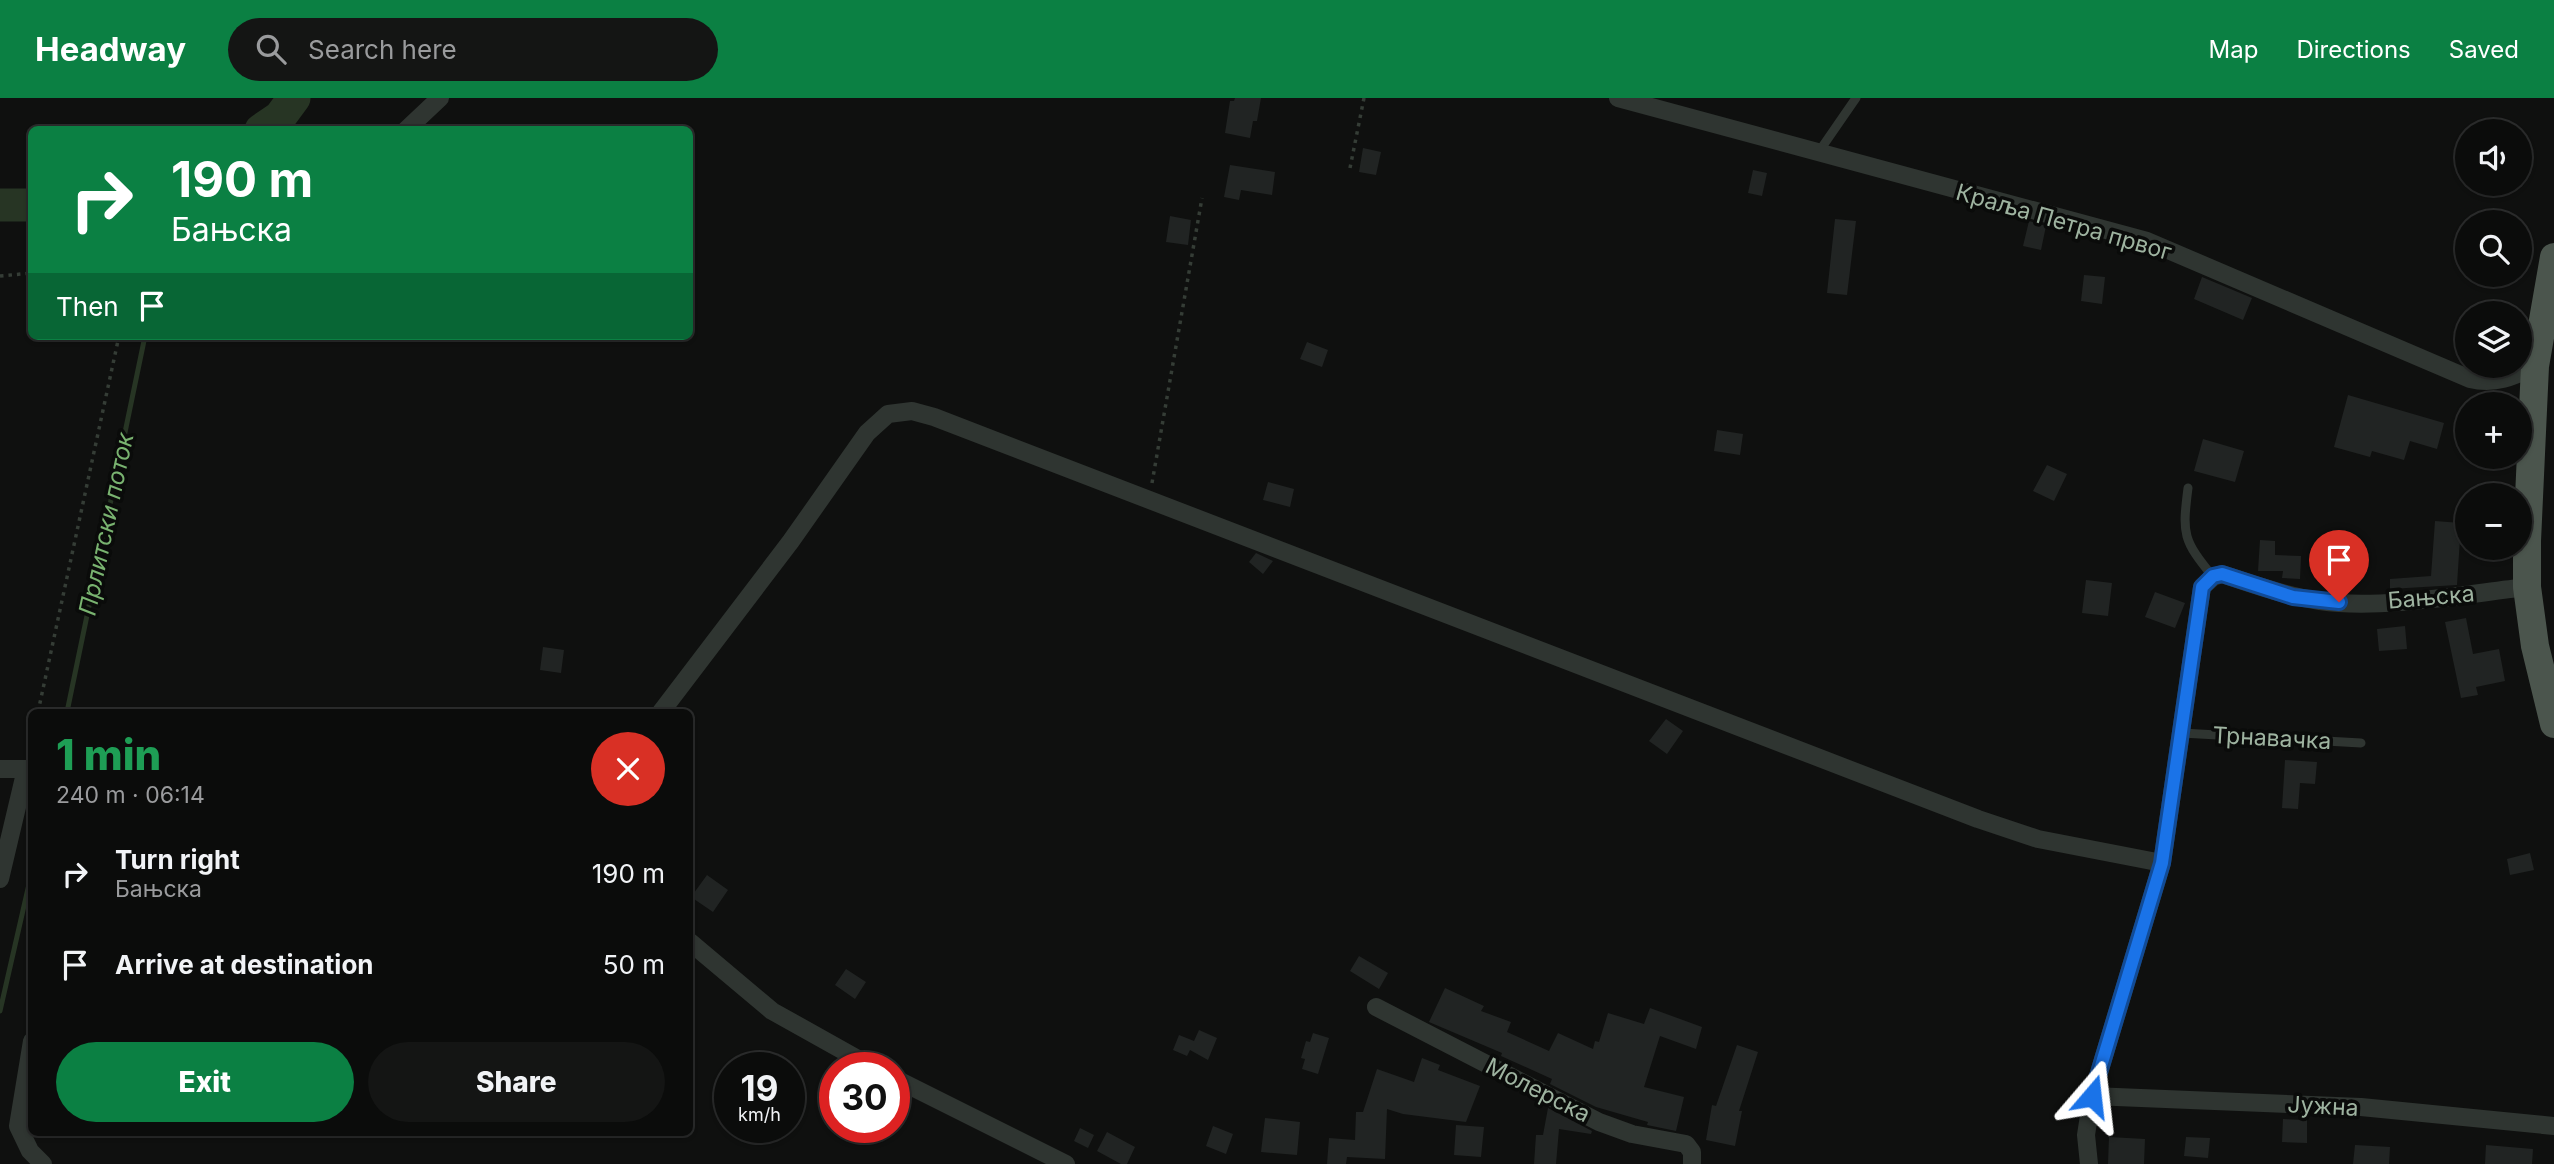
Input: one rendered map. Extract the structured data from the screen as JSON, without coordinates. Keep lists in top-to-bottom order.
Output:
{
  "streets": {
    "street": [
      "Краља Петра првог",
      "Бањска",
      "Молерска",
      "Јужна"
    ],
    "lane": ["Трнавачка"]
  },
  "water": ["Прлитски поток"],
  "page": {
    "header": "Headway",
    "search": "Search here",
    "nav": ["Map", "Directions", "Saved"],
    "map_buttons": ["+", "−"],
    "turn": ["190 m", "Бањска"],
    "then": "Then",
    "heading": ["1 min", "240 m · 06:14"],
    "list": [
      {
        "name": "Turn right",
        "note": "Бањска",
        "value": "190 m"
      },
      {
        "name": "Arrive at destination",
        "value": "50 m"
      }
    ],
    "buttons": ["Exit", "Share"],
    "speed": "19 km/h",
    "limit": "30"
  }
}
